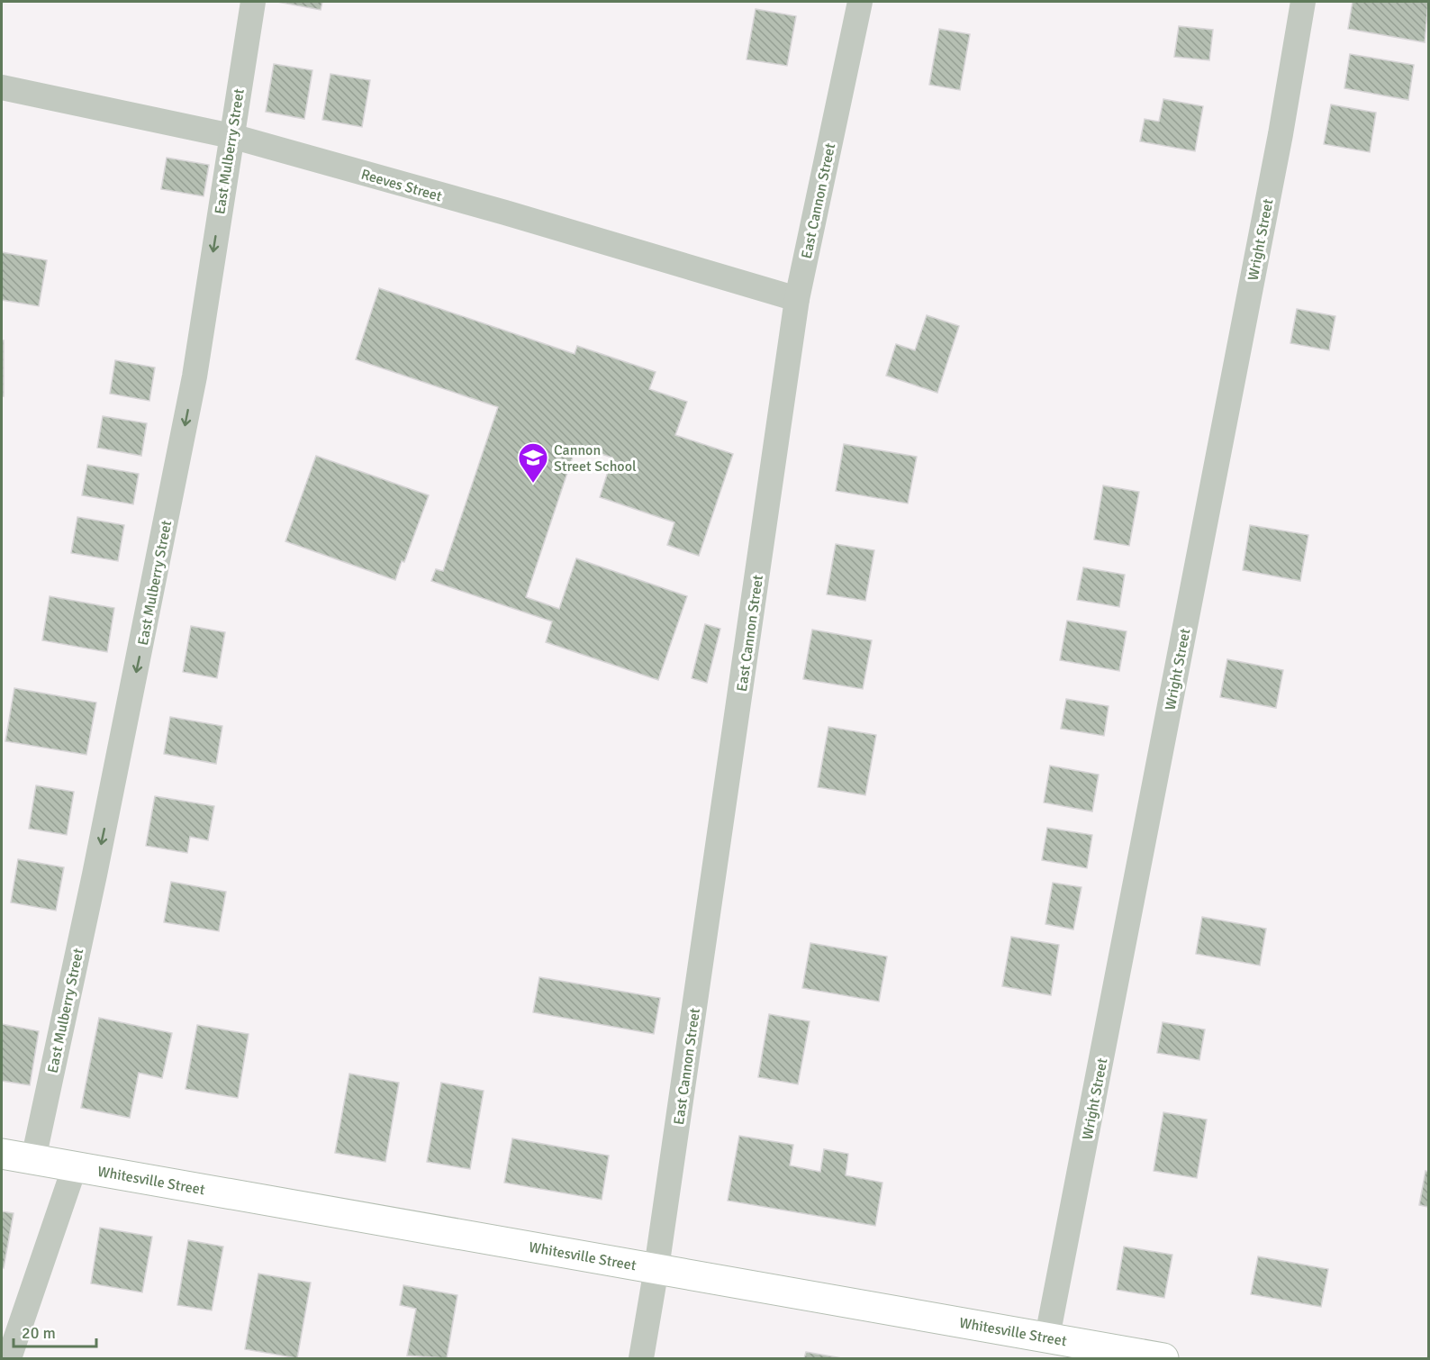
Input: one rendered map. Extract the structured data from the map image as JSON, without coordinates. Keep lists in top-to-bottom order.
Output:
{
  "streets": {
    "main road": ["Whitesville Street"],
    "street": [
      "East Mulberry Street",
      "Reeves Street",
      "East Cannon Street",
      "Wright Street"
    ]
  },
  "crossings": [
    ["East Mulberry Street", "Reeves Street"],
    ["East Mulberry Street", "Whitesville Street"],
    ["Reeves Street", "East Cannon Street"],
    ["East Cannon Street", "Whitesville Street"],
    ["Wright Street", "Whitesville Street"]
  ],
  "one_way": ["East Mulberry Street"],
  "places": {
    "school or university": ["Cannon Street School"]
  },
  "scale_bar": "20 m"
}
